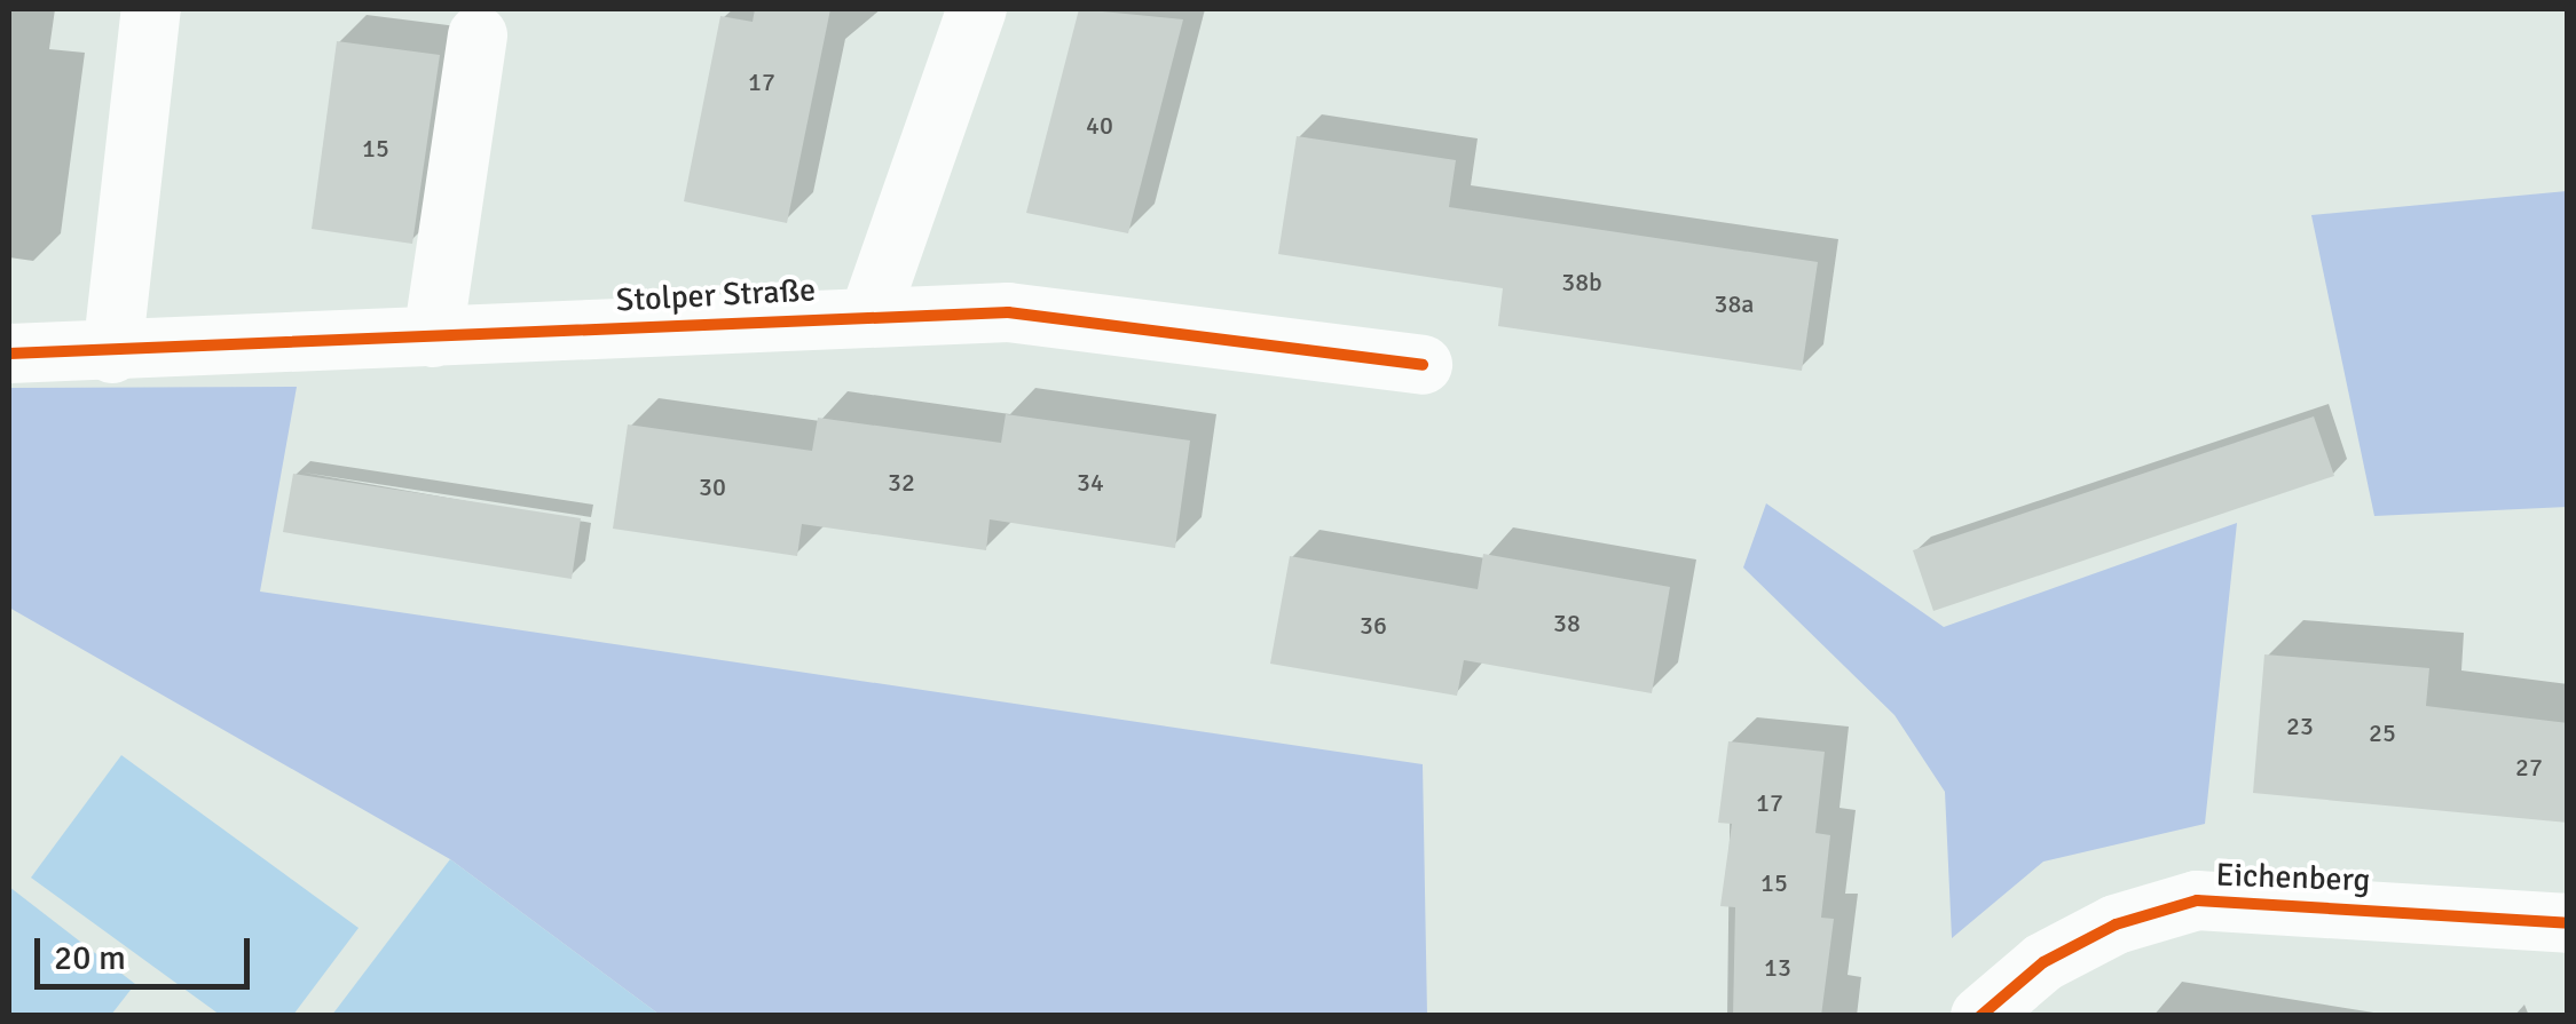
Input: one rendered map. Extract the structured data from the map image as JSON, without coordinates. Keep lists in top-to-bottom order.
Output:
{
  "streets": {
    "street": ["Stolper Straße", "Eichenberg"]
  },
  "house_numbers": [
    "17",
    "40",
    "15",
    "38b",
    "38a",
    "32",
    "34",
    "30",
    "38",
    "36",
    "23",
    "25",
    "27",
    "17",
    "15",
    "13"
  ],
  "scale_bar": "20 m"
}
